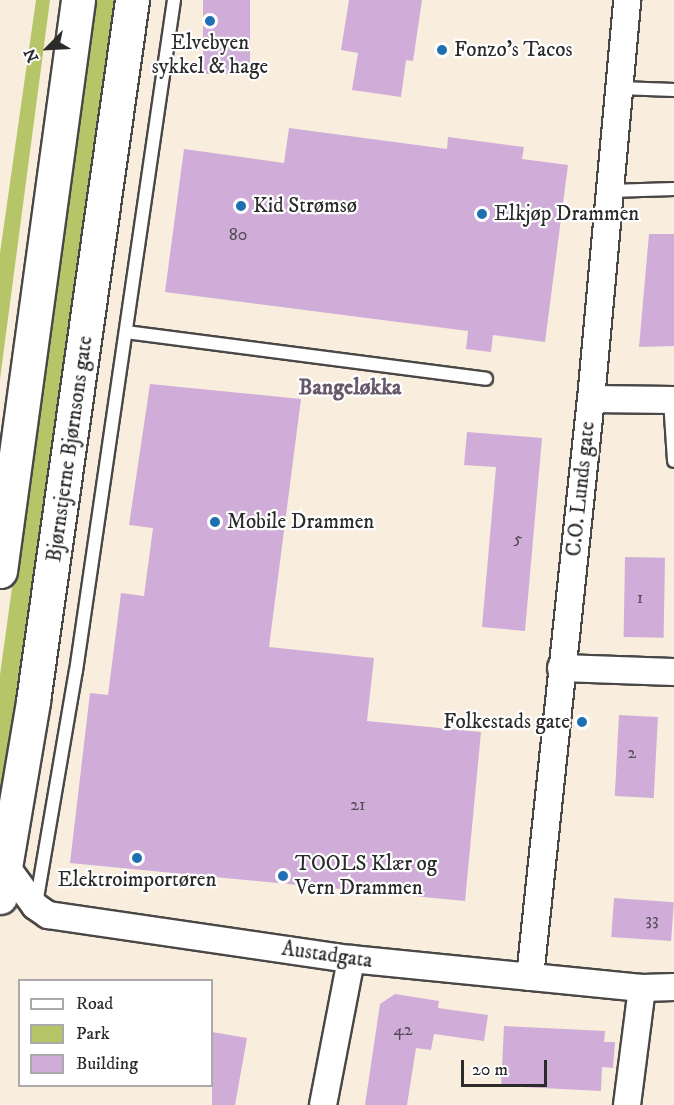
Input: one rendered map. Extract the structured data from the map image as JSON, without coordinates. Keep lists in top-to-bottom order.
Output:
{
  "streets": {
    "highway": ["Bjørnstjerne Bjørnsons gate"],
    "street": ["C.O. Lunds gate", "Austadgata"]
  },
  "crossings": [
    ["C.O. Lunds gate", "Austadgata"]
  ],
  "districts": ["Bangeløkka"],
  "places": [
    "Elvebyen sykkel & hage",
    "Fonzo's Tacos",
    "Kid Strømsø",
    "Elkjøp Drammen",
    "Mobile Drammen",
    "Folkestads gate",
    "Elektroimportøren",
    "TOOLS Klær og Vern Drammen"
  ],
  "house_numbers": [
    "80",
    "5",
    "1",
    "2",
    "21",
    "33",
    "42"
  ],
  "legend": ["Road", "Park", "Building"],
  "scale_bar": "20 m",
  "north": "bottom left"
}
